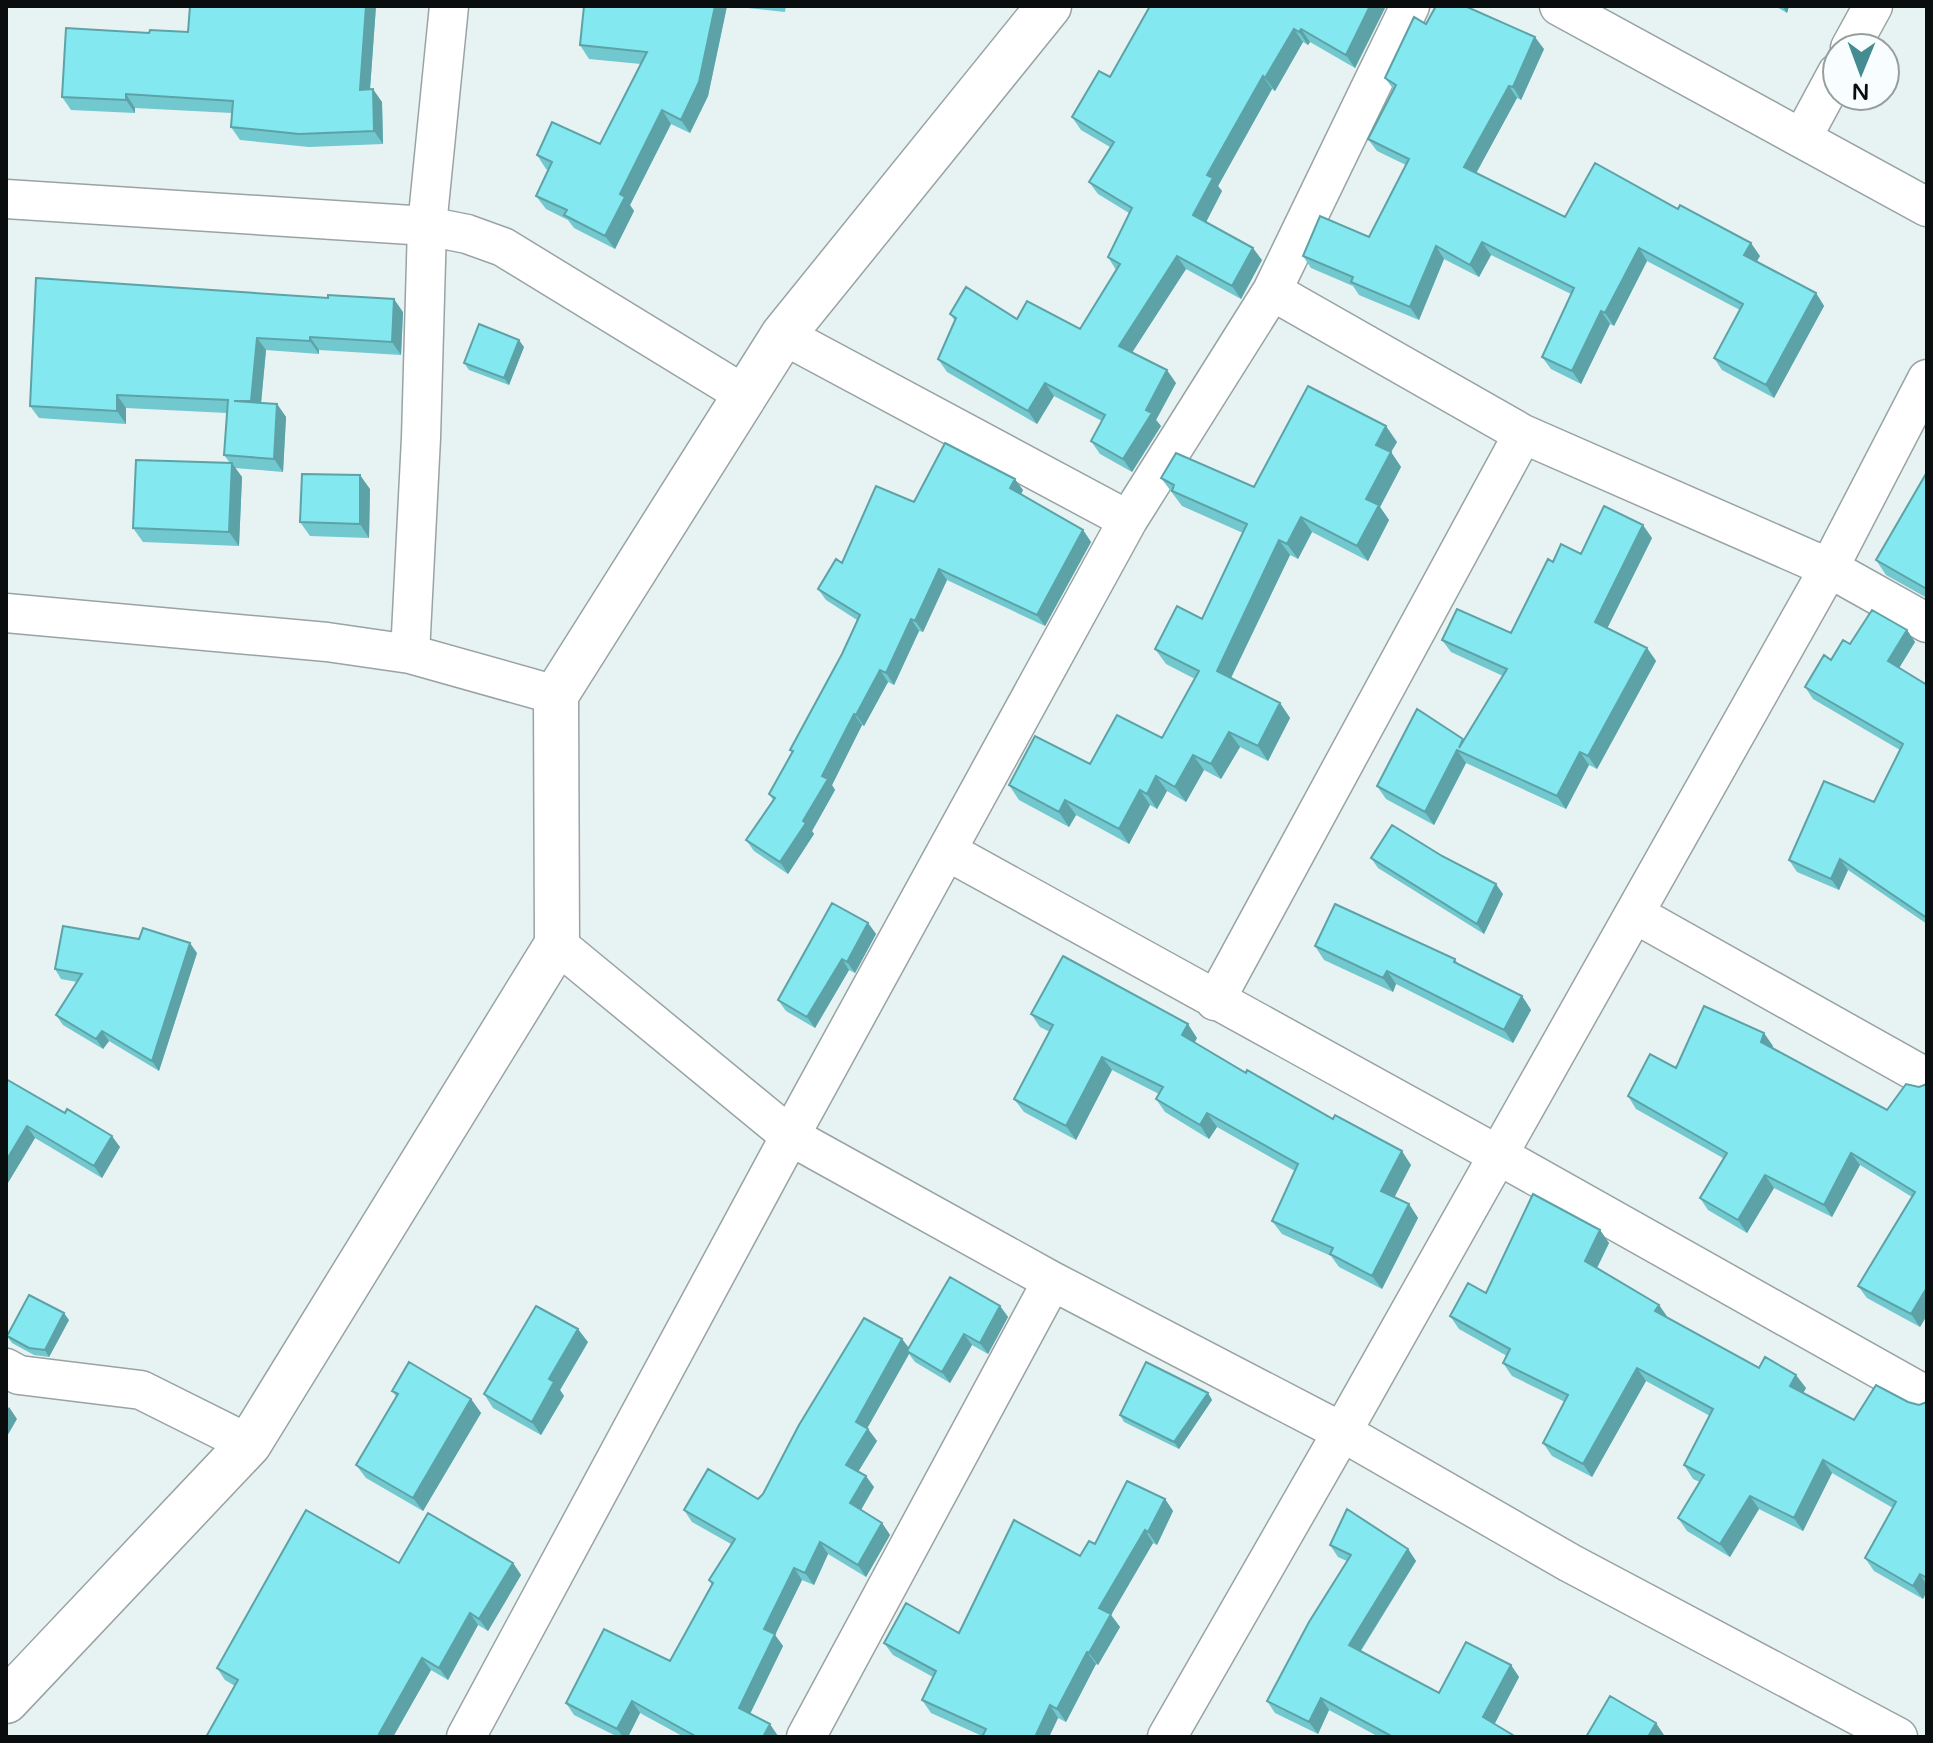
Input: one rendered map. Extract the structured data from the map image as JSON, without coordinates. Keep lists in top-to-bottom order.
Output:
{
  "north": "bottom"
}
